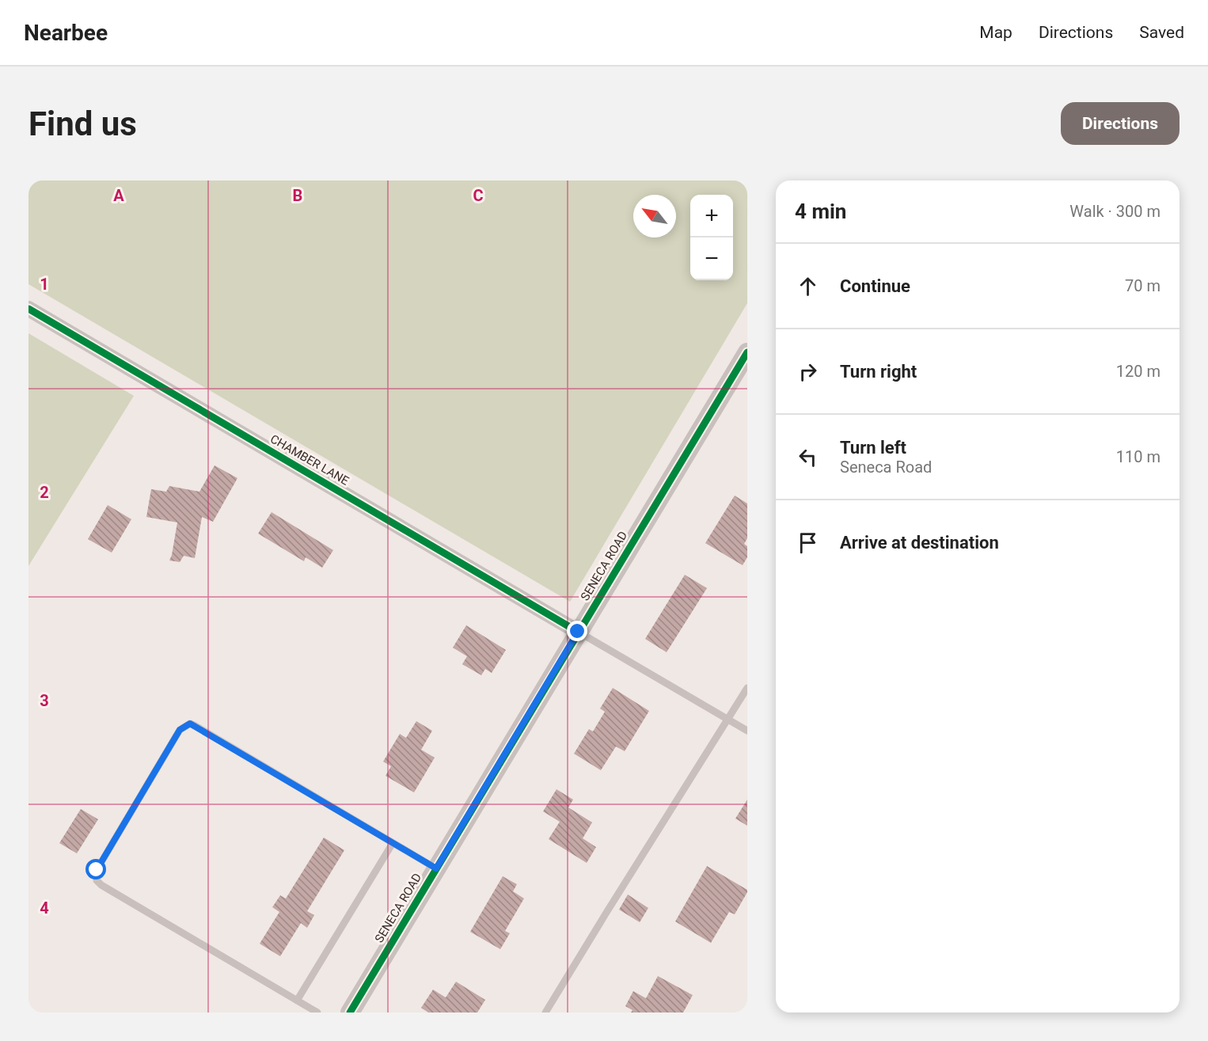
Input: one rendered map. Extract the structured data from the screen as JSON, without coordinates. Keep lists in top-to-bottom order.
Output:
{
  "streets": {
    "street": ["CHAMBER LANE", "SENECA ROAD"]
  },
  "crossings": [
    ["CHAMBER LANE", "SENECA ROAD"]
  ],
  "north": "top left",
  "page": {
    "header": "Nearbee",
    "nav": ["Map", "Directions", "Saved"],
    "buttons": "Directions",
    "title": "Find us",
    "heading": ["4 min", "Walk · 300 m"],
    "map_buttons": ["+", "−"],
    "list": [
      ["Continue", "70 m"],
      ["Turn right", "120 m"],
      ["Turn left", "Seneca Road", "110 m"],
      "Arrive at destination"
    ]
  },
  "grid": {
    "columns": ["A", "B", "C"],
    "rows": [
      "1",
      "2",
      "3",
      "4"
    ]
  }
}
